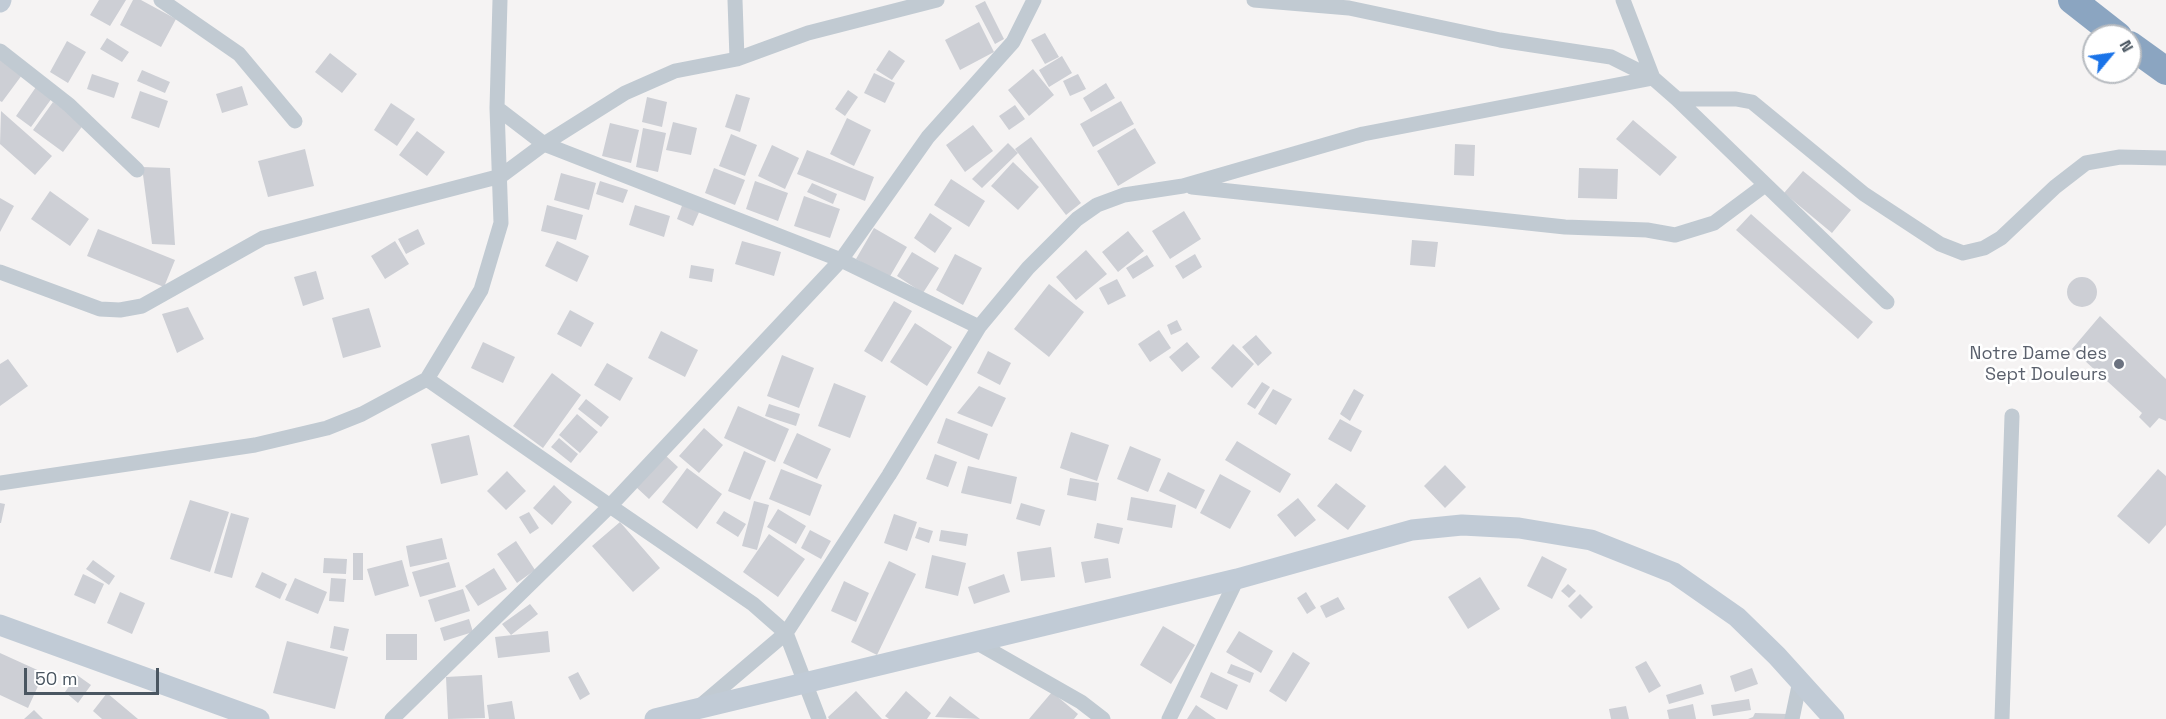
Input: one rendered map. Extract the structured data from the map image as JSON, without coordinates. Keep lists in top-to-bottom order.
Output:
{
  "places": ["Notre Dame des Sept Douleurs"],
  "scale_bar": "50 m",
  "north": "top right"
}
